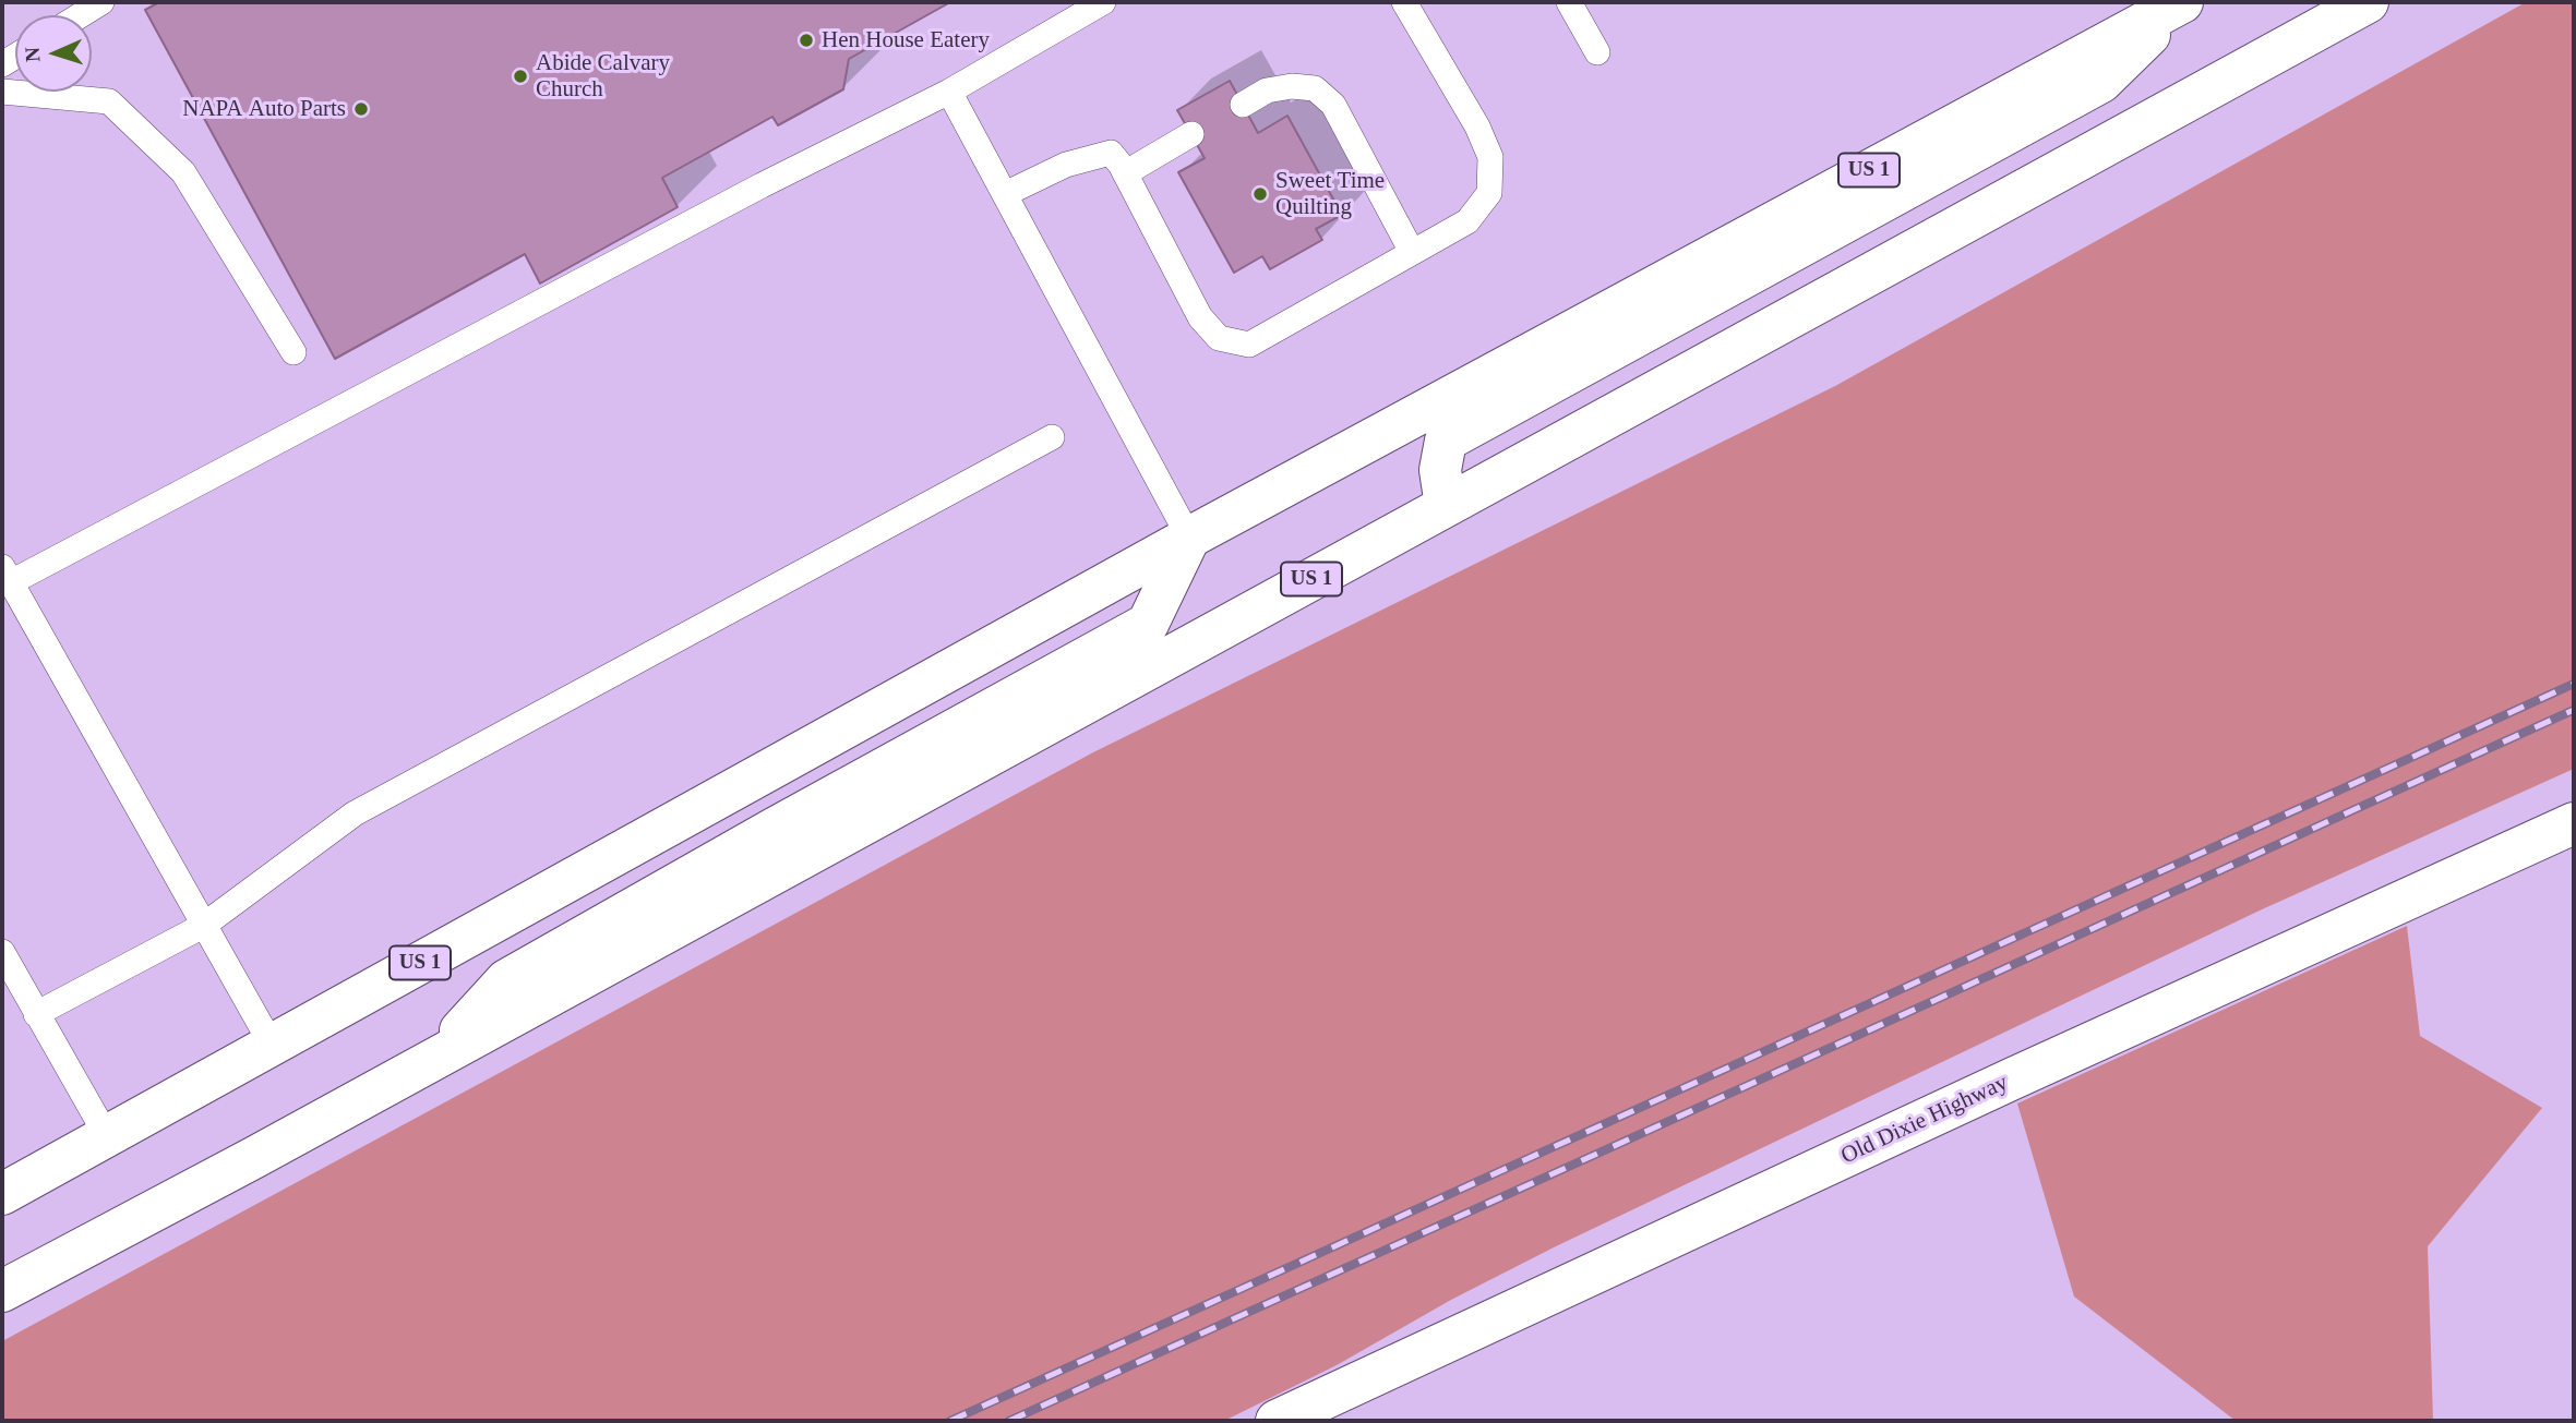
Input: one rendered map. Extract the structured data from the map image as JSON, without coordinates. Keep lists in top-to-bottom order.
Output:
{
  "streets": {
    "main road": ["US 1", "Old Dixie Highway"]
  },
  "places": [
    "Hen House Eatery",
    "Abide Calvary Church",
    "NAPA Auto Parts",
    "Sweet Time Quilting"
  ],
  "north": "left"
}
